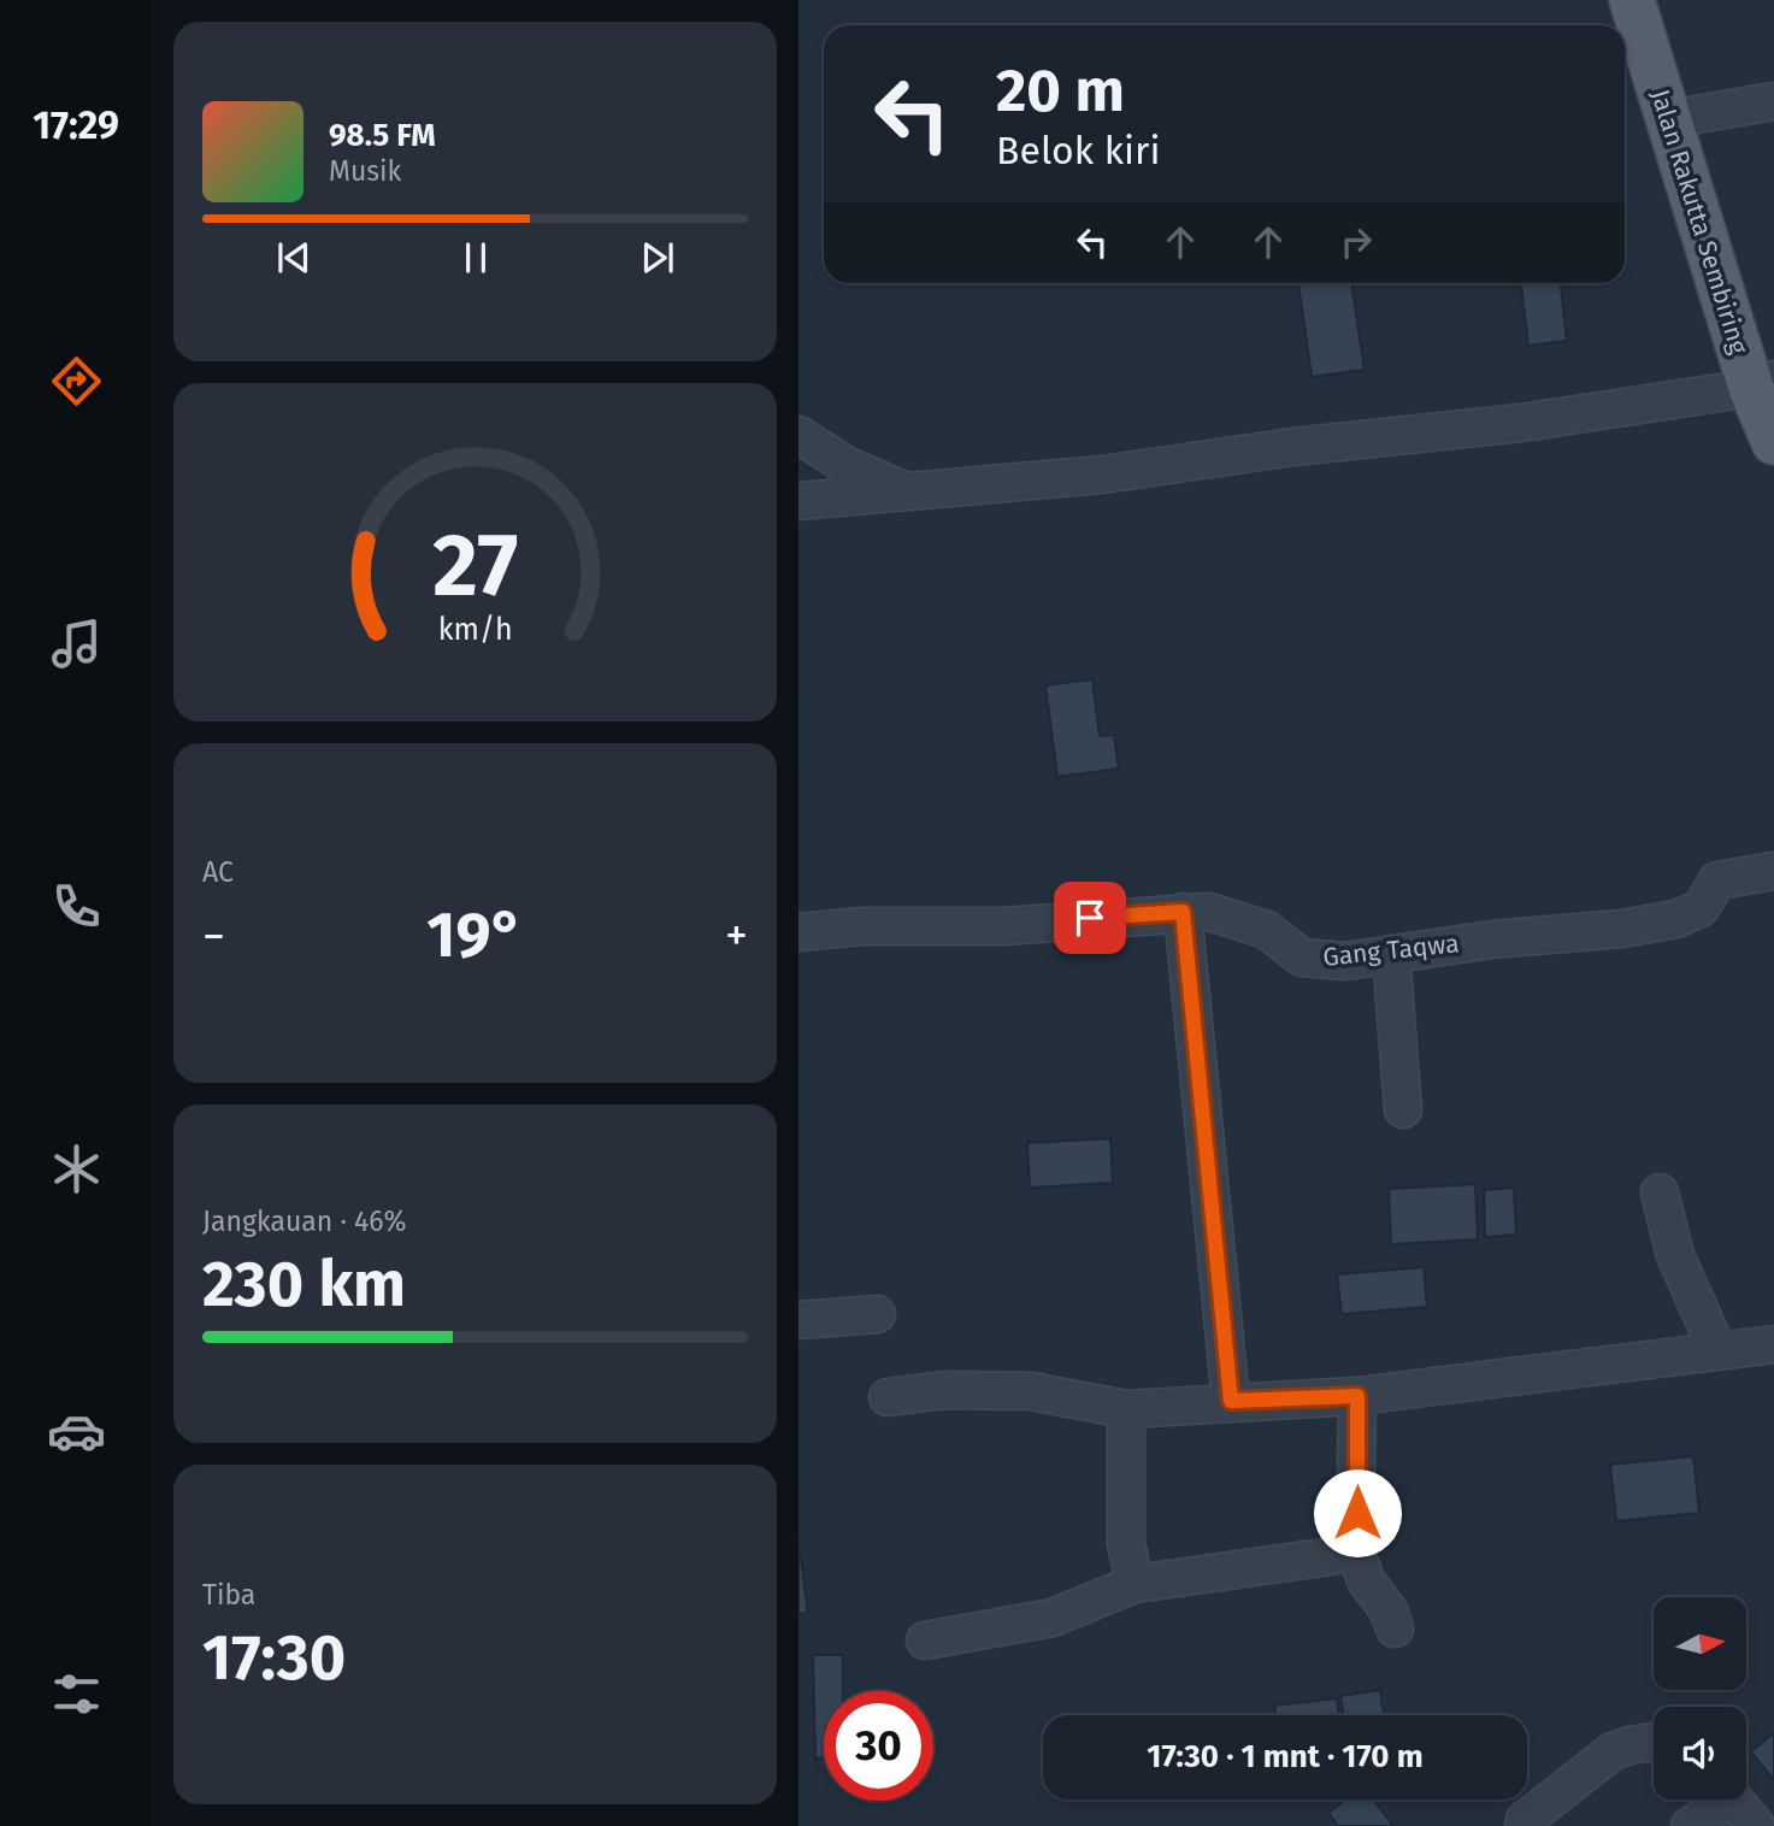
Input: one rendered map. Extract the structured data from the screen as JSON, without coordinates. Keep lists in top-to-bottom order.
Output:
{
  "streets": {
    "main road": ["Jalan Rakutta Sembiring"],
    "street": ["Gang Taqwa"]
  },
  "north": "right",
  "page": {
    "tabs": "17:29",
    "turn": ["20 m", "Belok kiri"],
    "song": ["98.5 FM", "Musik"],
    "tile": [
      "AC",
      ["Jangkauan · 46%", "230 km"],
      ["Tiba", "17:30"]
    ],
    "heat": ["−", "19°", "+"],
    "limit": "30",
    "trip": "17:30 · 1 mnt · 170 m",
    "gauge": ["27", "km/h"]
  }
}
